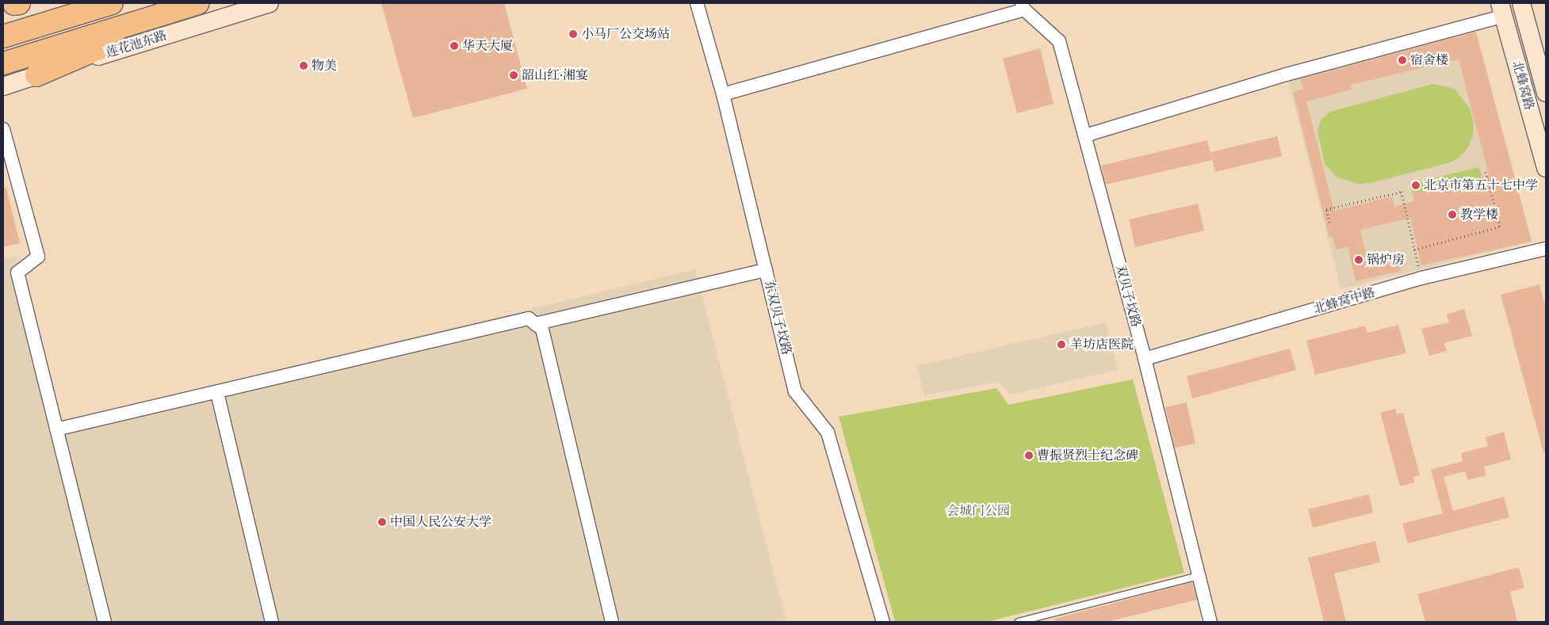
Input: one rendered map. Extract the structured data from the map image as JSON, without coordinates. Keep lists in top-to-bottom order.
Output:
{
  "streets": {
    "highway": ["莲花池东路"],
    "street": [
      "北蜂窝路",
      "双贝子坟路",
      "北蜂窝中路",
      "东双贝子坟路"
    ]
  },
  "crossings": [
    ["双贝子坟路", "北蜂窝中路"]
  ],
  "parks": ["会城门公园"],
  "places": [
    "小马厂公交场站",
    "华天大厦",
    "宿舍楼",
    "物美",
    "韶山红·湘宴",
    "北京市第五十七中学",
    "教学楼",
    "锅炉房",
    "羊坊店医院",
    "曹振贤烈士纪念碑",
    "中国人民公安大学"
  ]
}
